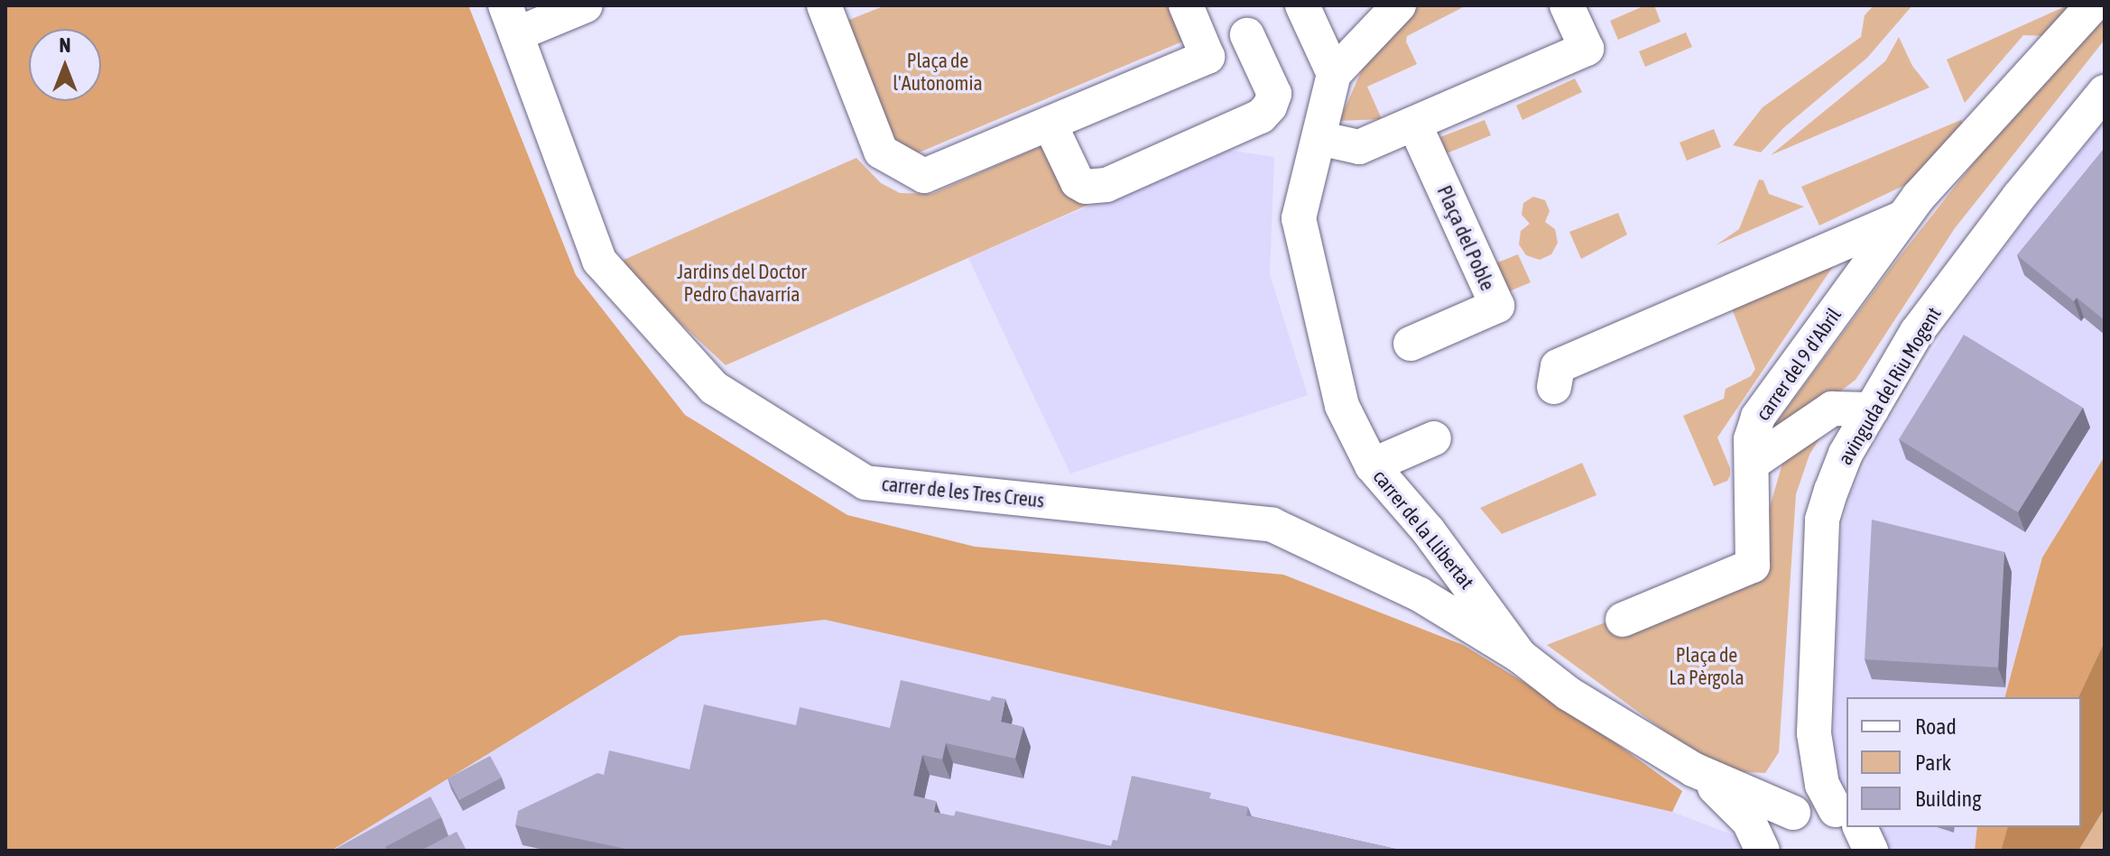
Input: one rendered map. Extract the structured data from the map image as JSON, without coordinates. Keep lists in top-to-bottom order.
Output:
{
  "streets": {
    "street": [
      "Plaça del Poble",
      "carrer del 9 d'Abril",
      "avinguda del Riu Mogent",
      "carrer de les Tres Creus",
      "carrer de la Llibertat"
    ]
  },
  "crossings": [
    ["avinguda del Riu Mogent", "carrer de la Llibertat"],
    ["carrer de les Tres Creus", "carrer de la Llibertat"]
  ],
  "parks": ["Plaça de l'Autonomia", "Jardins del Doctor Pedro Chavarría", "Plaça de La Pèrgola"],
  "legend": ["Road", "Park", "Building"],
  "north": "top"
}
